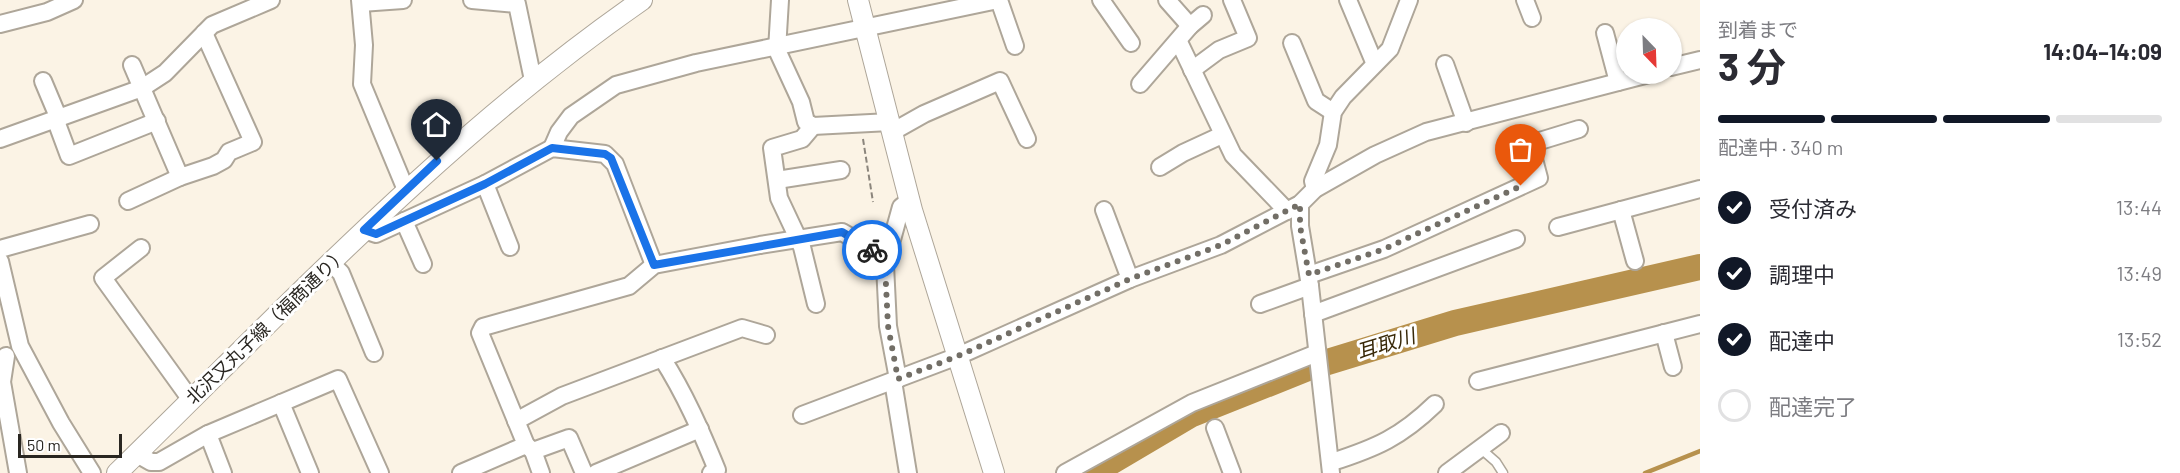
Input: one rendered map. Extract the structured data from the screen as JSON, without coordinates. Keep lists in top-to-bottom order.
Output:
{
  "streets": {
    "street": ["北沢又丸子線（福商通り）"]
  },
  "water": ["耳取川"],
  "scale_bar": "50 m",
  "north": "bottom right",
  "page": {
    "heading": ["3 分", "到着まで", "14:04–14:09"],
    "bar": "配達中 · 340 m",
    "list": [
      ["受付済み", "13:44"],
      ["調理中", "13:49"],
      ["配達中", "13:52"],
      "配達完了"
    ],
    "scale": "50 m"
  }
}
